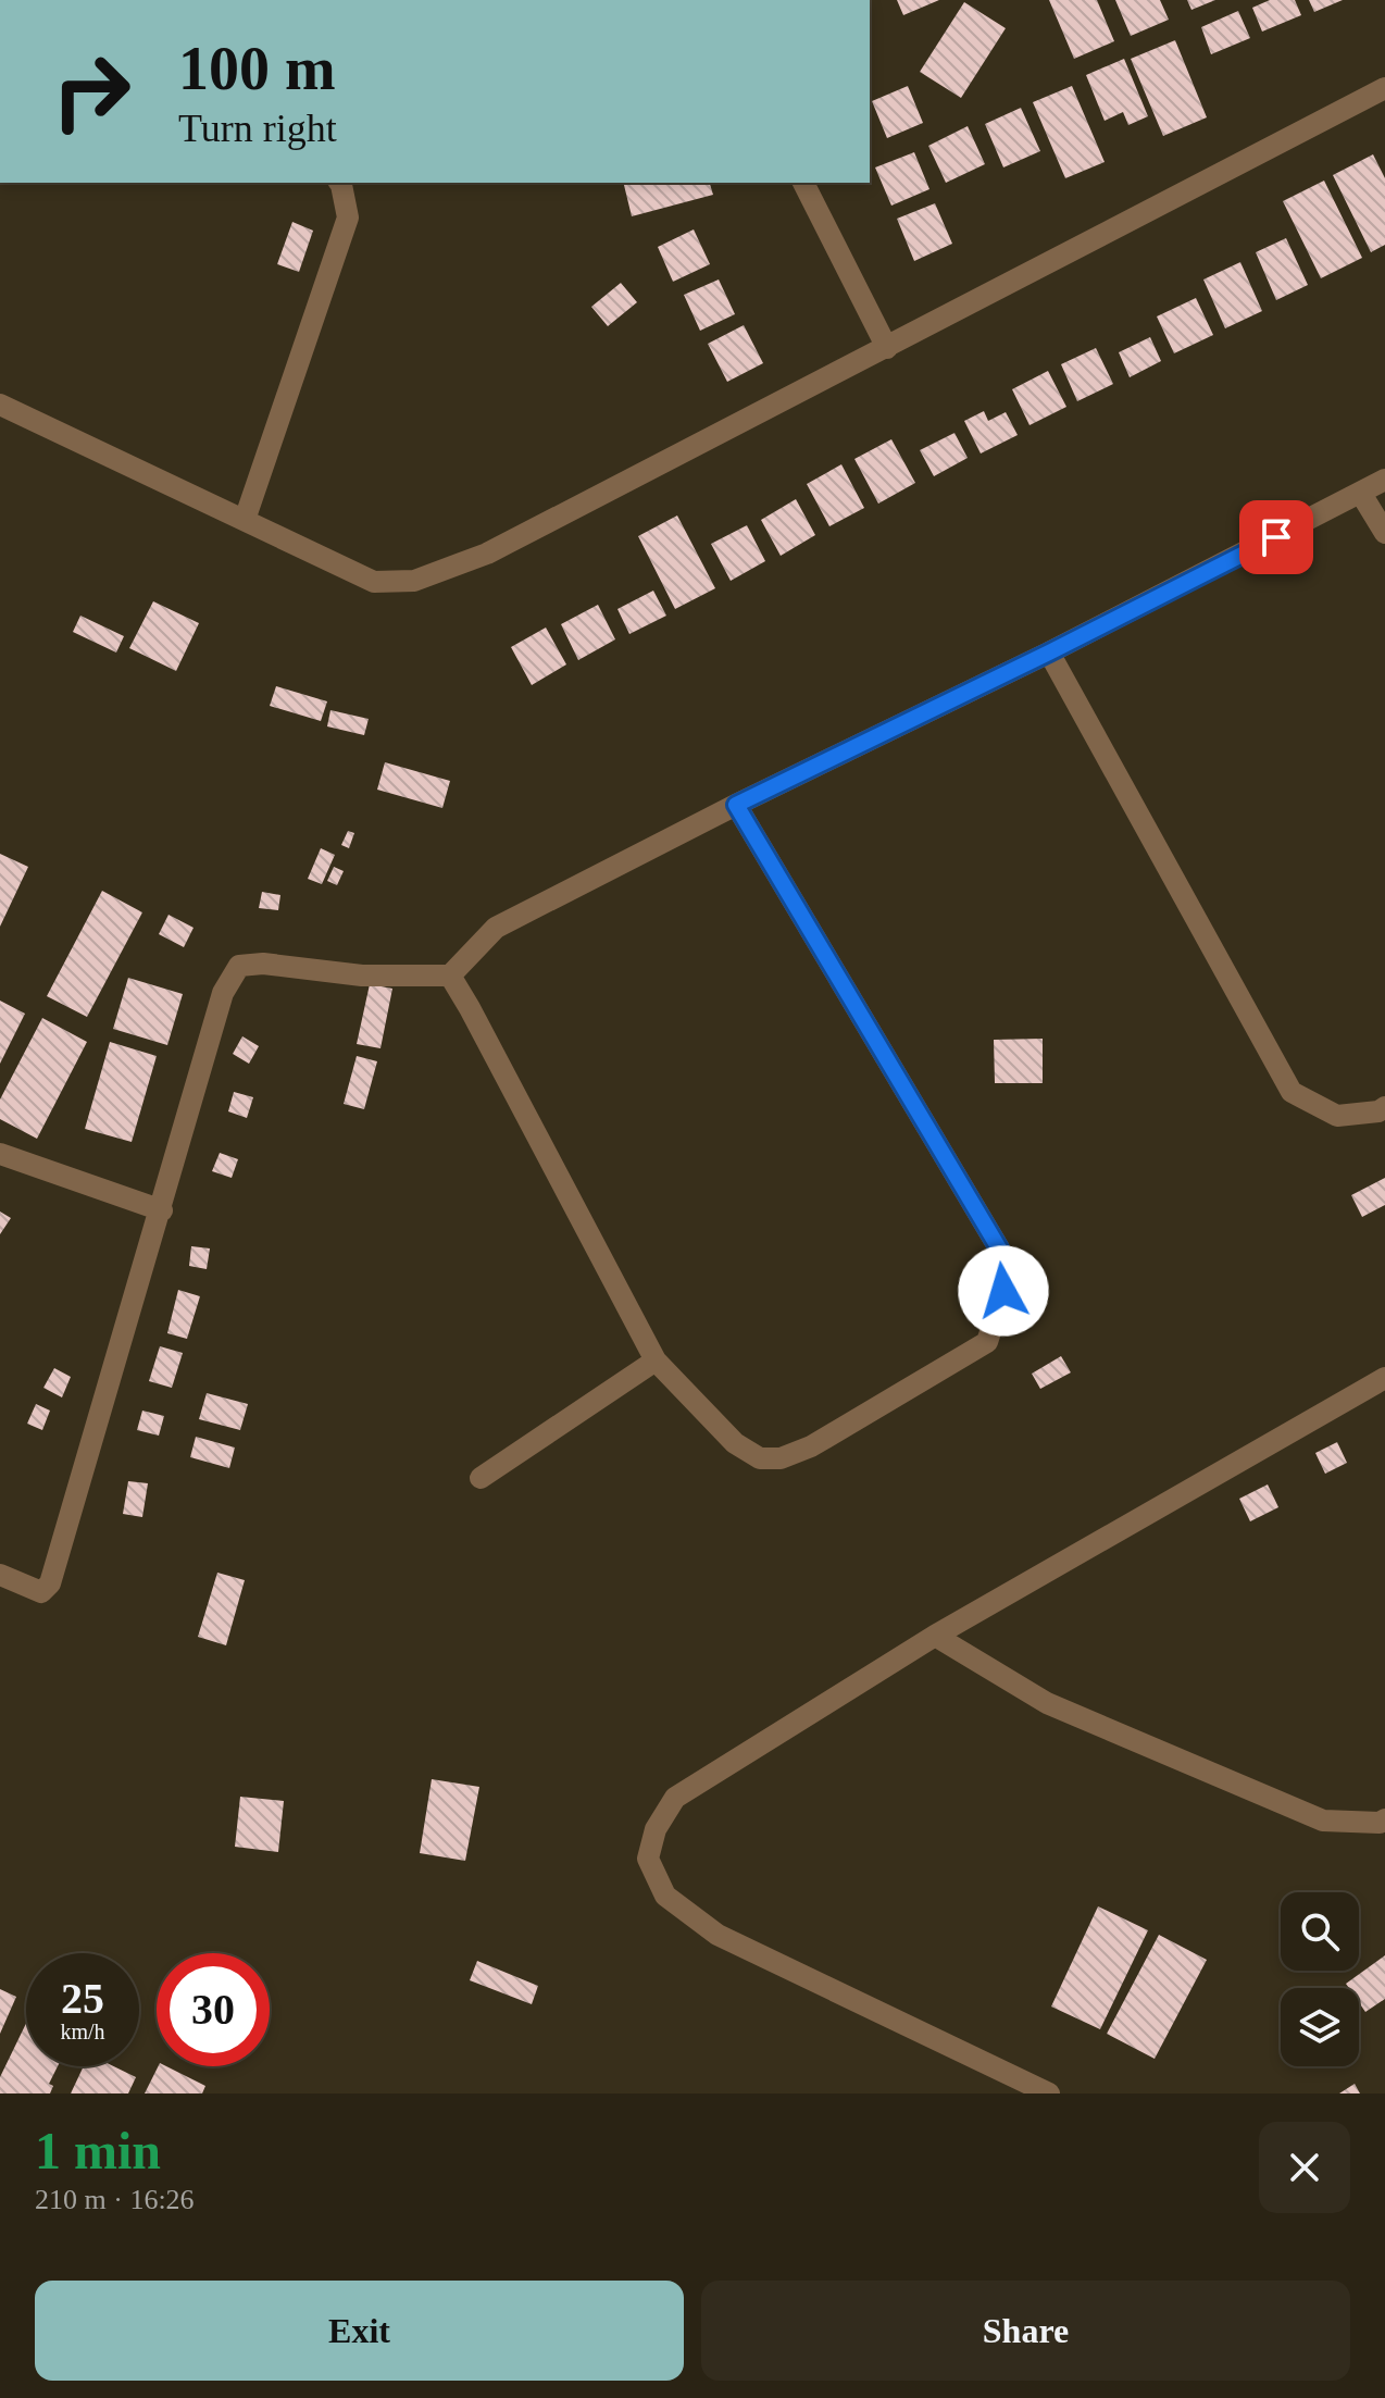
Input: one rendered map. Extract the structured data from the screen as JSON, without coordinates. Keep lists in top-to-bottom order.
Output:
{
  "page": {
    "turn": ["100 m", "Turn right"],
    "speed": "25 km/h",
    "limit": "30",
    "heading": ["1 min", "210 m · 16:26"],
    "buttons": ["Exit", "Share"]
  }
}
